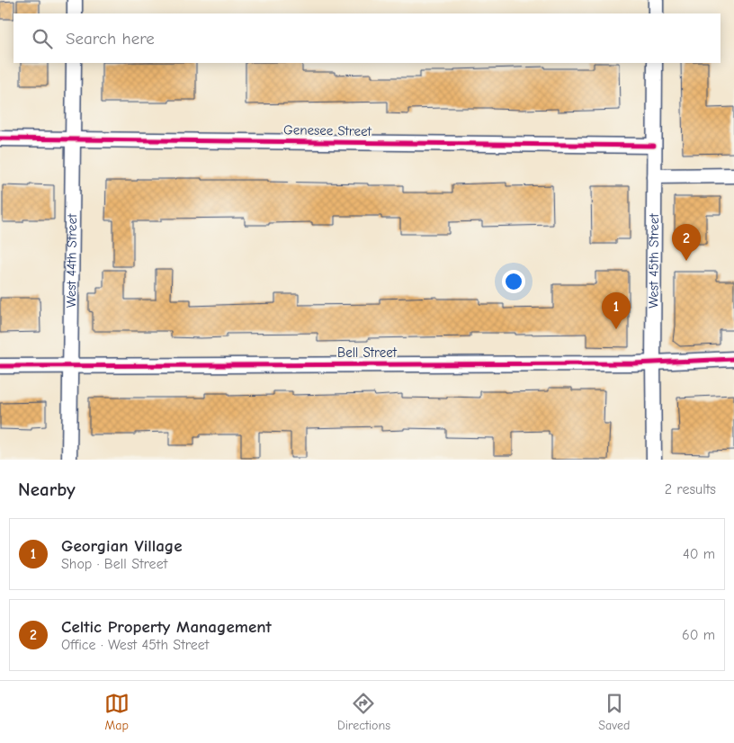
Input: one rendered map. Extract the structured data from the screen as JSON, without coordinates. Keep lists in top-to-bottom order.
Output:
{
  "streets": {
    "street": [
      "Genesee Street",
      "West 44th Street",
      "West 45th Street",
      "Bell Street"
    ]
  },
  "crossings": [
    ["Genesee Street", "West 44th Street"],
    ["Genesee Street", "West 45th Street"],
    ["West 44th Street", "Bell Street"],
    ["West 45th Street", "Bell Street"]
  ],
  "page": {
    "search": "Search here",
    "pins": ["2", "1"],
    "heading": ["Nearby", "2 results"],
    "list": [
      {
        "mark": "1",
        "name": "Georgian Village",
        "note": "Shop · Bell Street",
        "value": "40 m"
      },
      {
        "mark": "2",
        "name": "Celtic Property Management",
        "note": "Office · West 45th Street",
        "value": "60 m"
      }
    ],
    "nav": ["Map", "Directions", "Saved"]
  }
}
